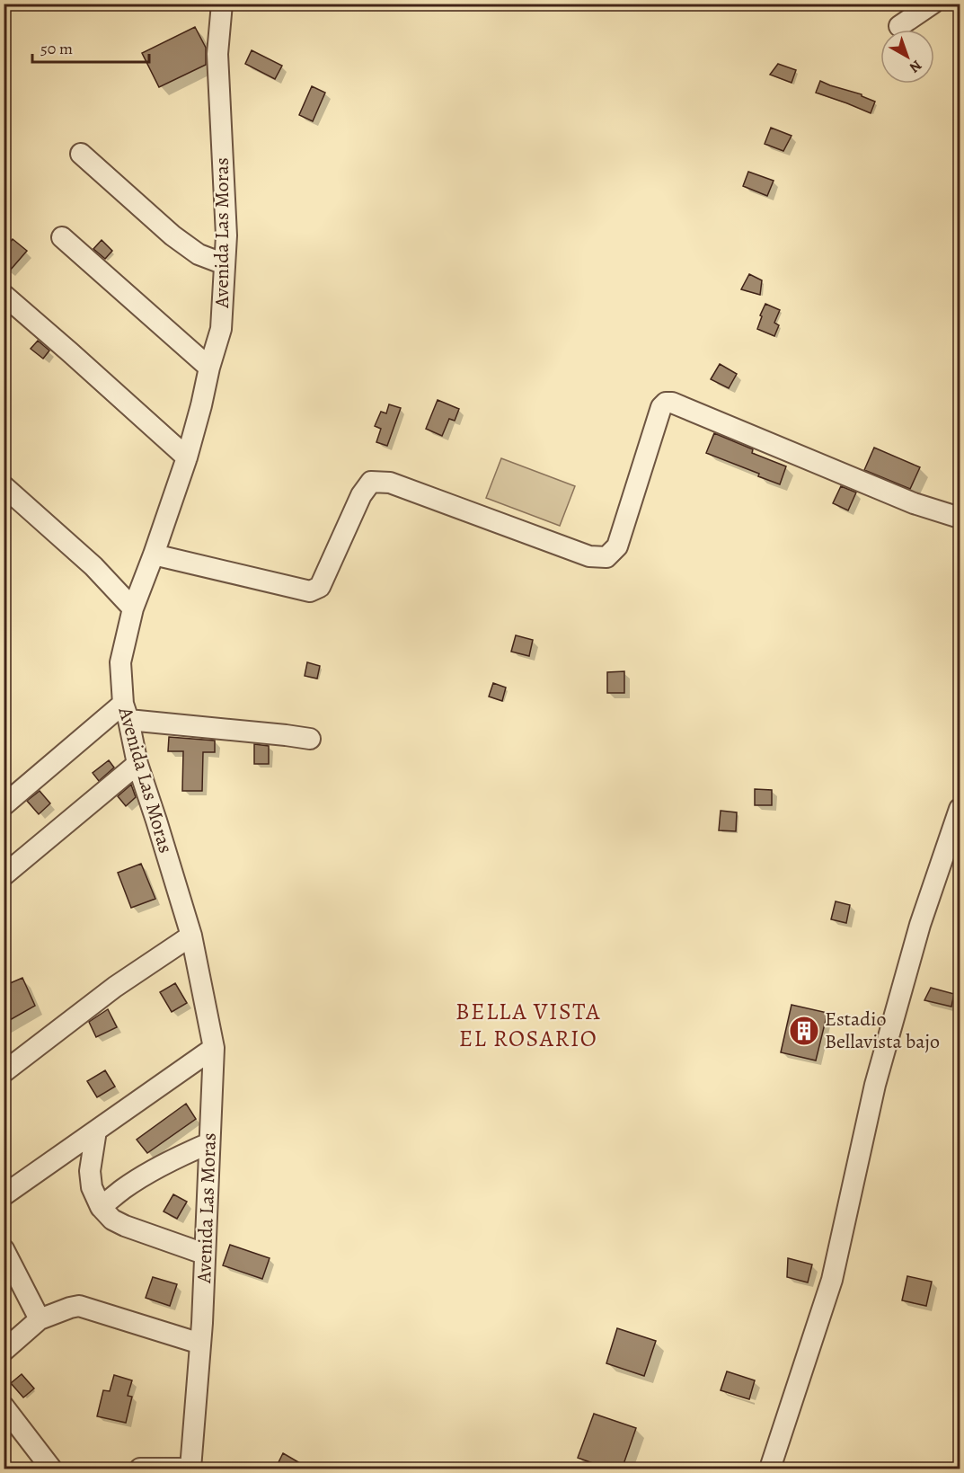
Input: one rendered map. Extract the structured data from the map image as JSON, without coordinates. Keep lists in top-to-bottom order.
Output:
{
  "streets": {
    "street": ["Avenida Las Moras"]
  },
  "districts": ["BELLA VISTA EL ROSARIO"],
  "places": {
    "building": ["Estadio Bellavista bajo"]
  },
  "scale_bar": "50 m",
  "north": "bottom right"
}
